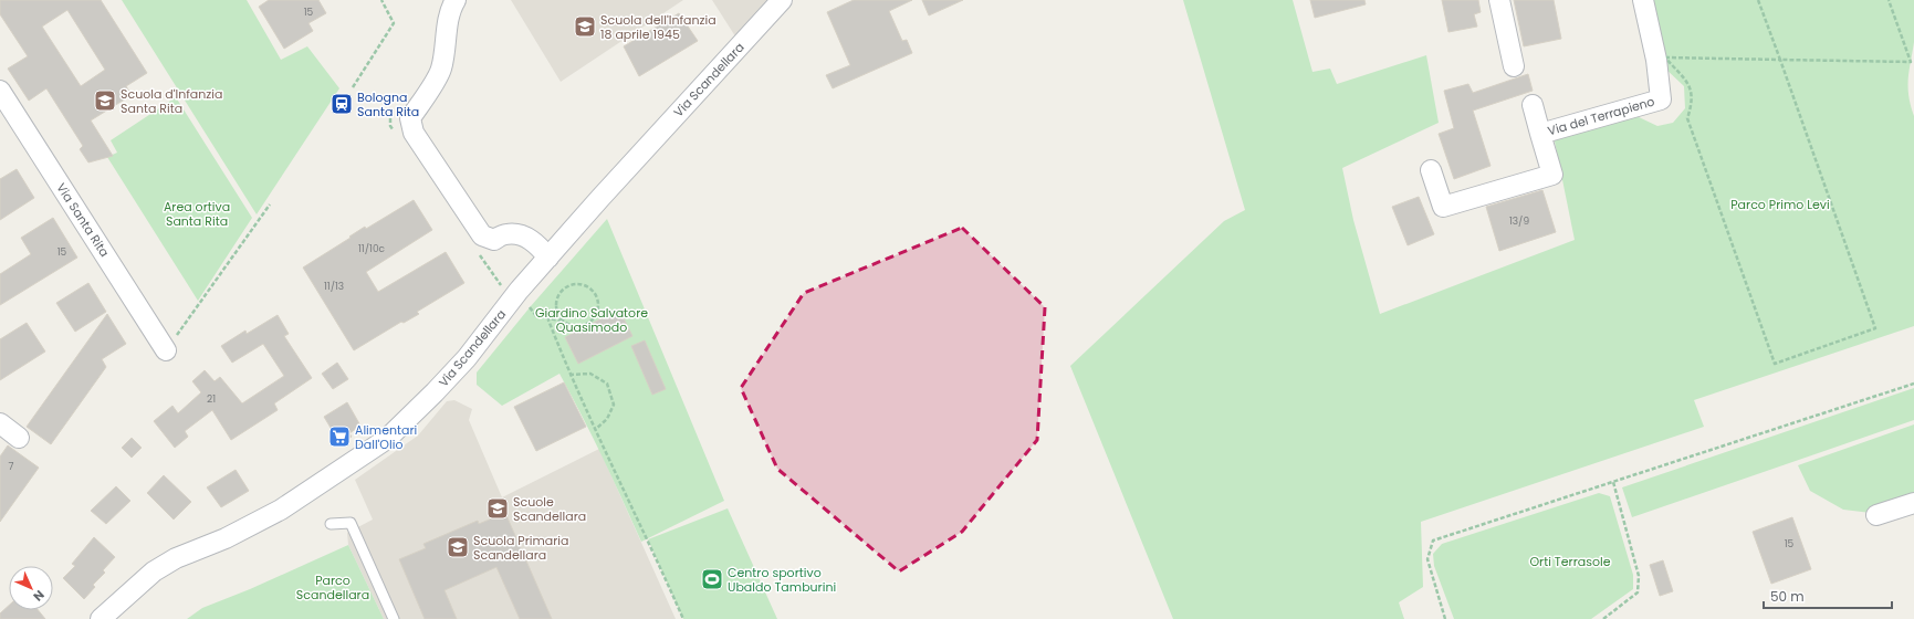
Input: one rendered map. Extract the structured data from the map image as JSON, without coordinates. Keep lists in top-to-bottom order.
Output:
{
  "streets": {
    "street": ["Via Scandellara", "Via del Terrapieno", "Via Santa Rita"]
  },
  "parks": [
    "Parco Primo Levi",
    "Area ortiva Santa Rita",
    "Giardino Salvatore Quasimodo",
    "Orti Terrasole",
    "Parco Scandellara"
  ],
  "places": {
    "school or university": [
      "Scuola dell'Infanzia 18 aprile 1945",
      "Scuola d'Infanzia Santa Rita",
      "Scuole Scandellara",
      "Scuola Primaria Scandellara"
    ],
    "station": ["Bologna Santa Rita"],
    "supermarket": ["Alimentari Dall'Olio"],
    "sports": ["Centro sportivo Ubaldo Tamburini"]
  },
  "house_numbers": [
    "15",
    "13/9",
    "11/10c",
    "15",
    "11/13",
    "21",
    "7",
    "15"
  ],
  "scale_bar": "50 m",
  "north": "bottom right"
}
